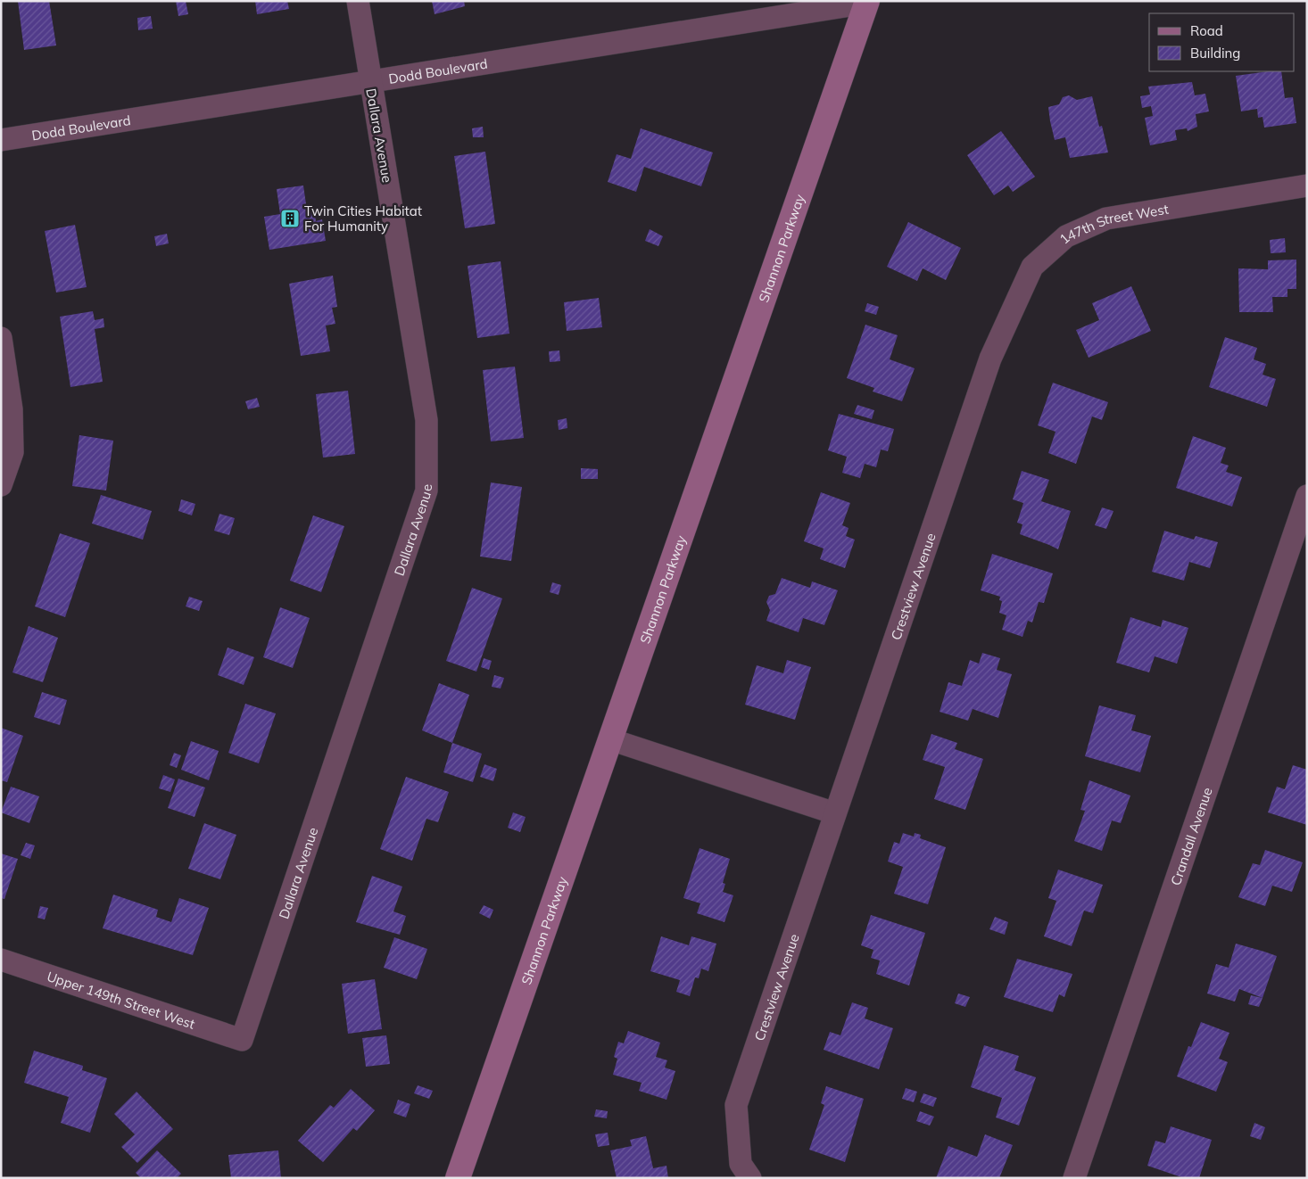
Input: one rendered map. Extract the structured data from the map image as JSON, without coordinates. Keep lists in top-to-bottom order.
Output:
{
  "streets": {
    "street": [
      "Dodd Boulevard",
      "Dallara Avenue",
      "147th Street West",
      "Shannon Parkway",
      "Crestview Avenue",
      "Crandall Avenue",
      "Upper 149th Street West"
    ]
  },
  "crossings": [
    ["Dodd Boulevard", "Dallara Avenue"],
    ["Dodd Boulevard", "Shannon Parkway"],
    ["Dallara Avenue", "Upper 149th Street West"],
    ["147th Street West", "Crestview Avenue"]
  ],
  "places": {
    "building": ["Twin Cities Habitat For Humanity"]
  },
  "legend": ["Road", "Building"]
}
